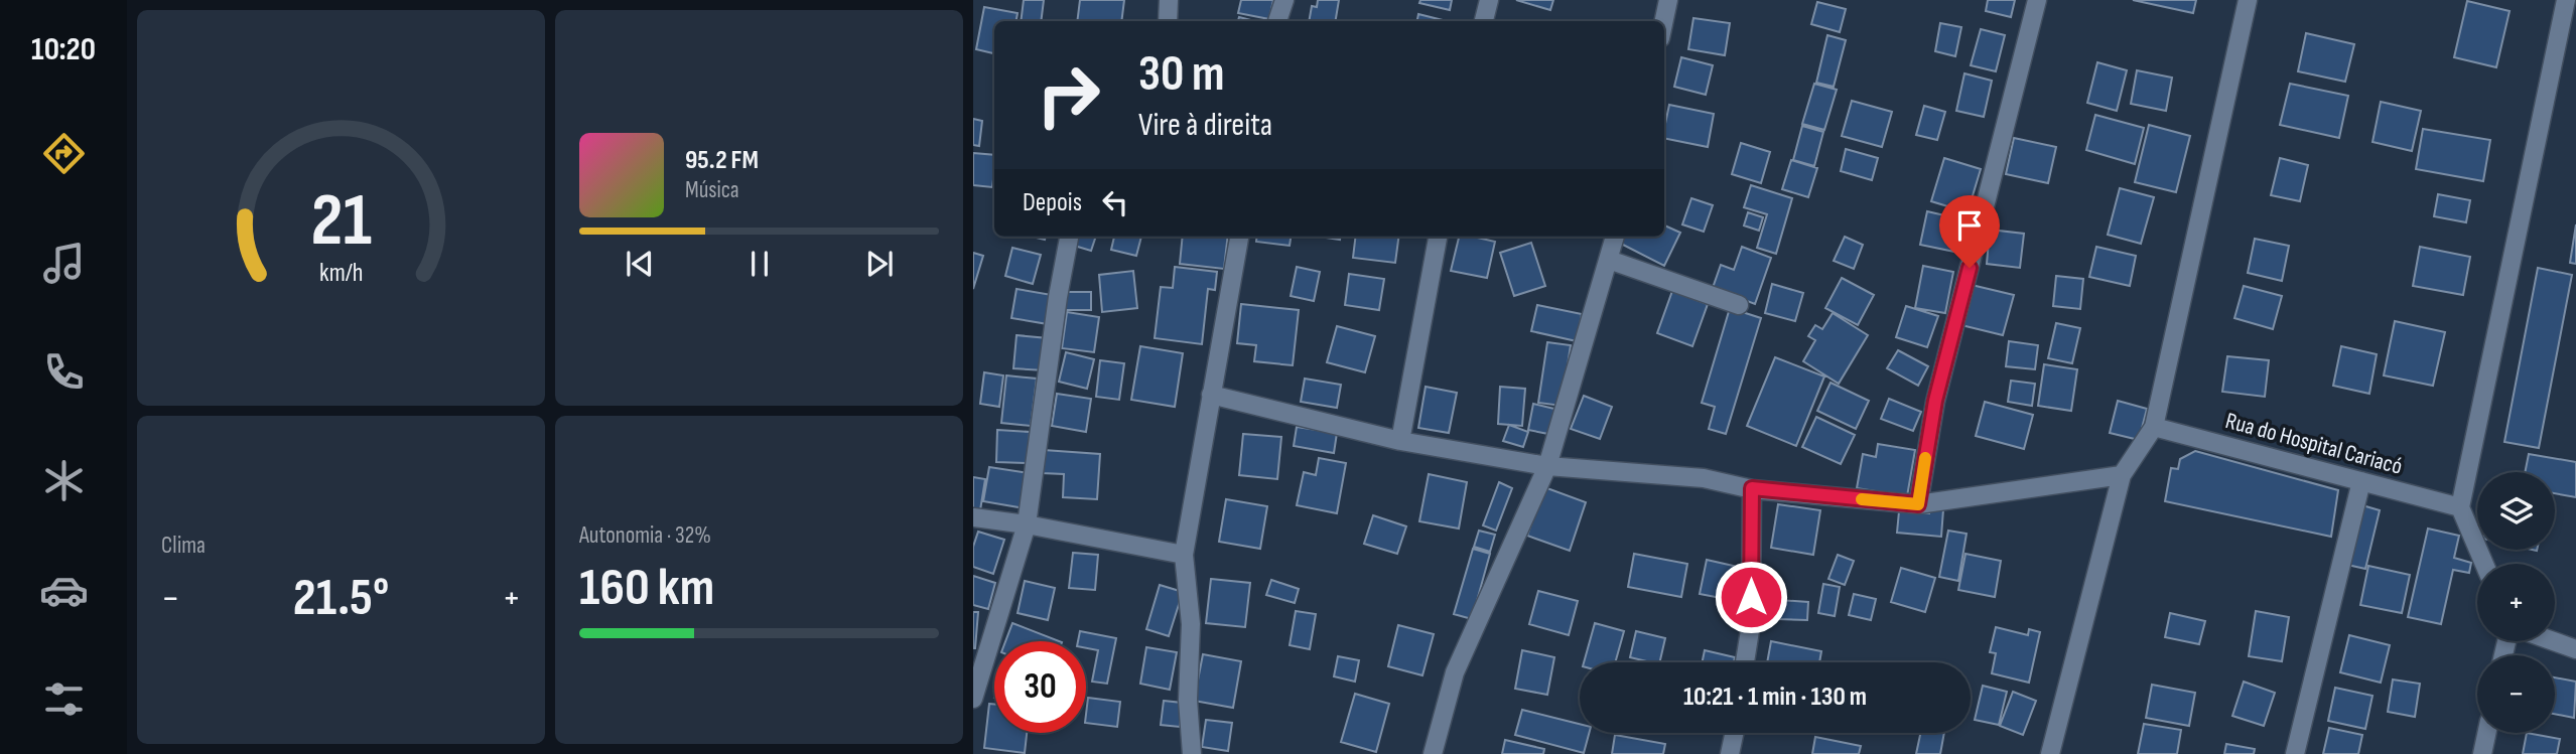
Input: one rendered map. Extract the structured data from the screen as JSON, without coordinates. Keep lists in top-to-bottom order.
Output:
{
  "streets": {
    "street": ["Rua do Hospital Cariacó"]
  },
  "page": {
    "tabs": "10:20",
    "turn": ["30 m", "Vire à direita"],
    "song": ["95.2 FM", "Música"],
    "then": "Depois",
    "tile": [
      "Clima",
      ["Autonomia · 32%", "160 km"]
    ],
    "map_buttons": ["+", "−"],
    "heat": ["−", "21.5°", "+"],
    "limit": "30",
    "trip": "10:21 · 1 min · 130 m",
    "gauge": ["21", "km/h"]
  }
}
